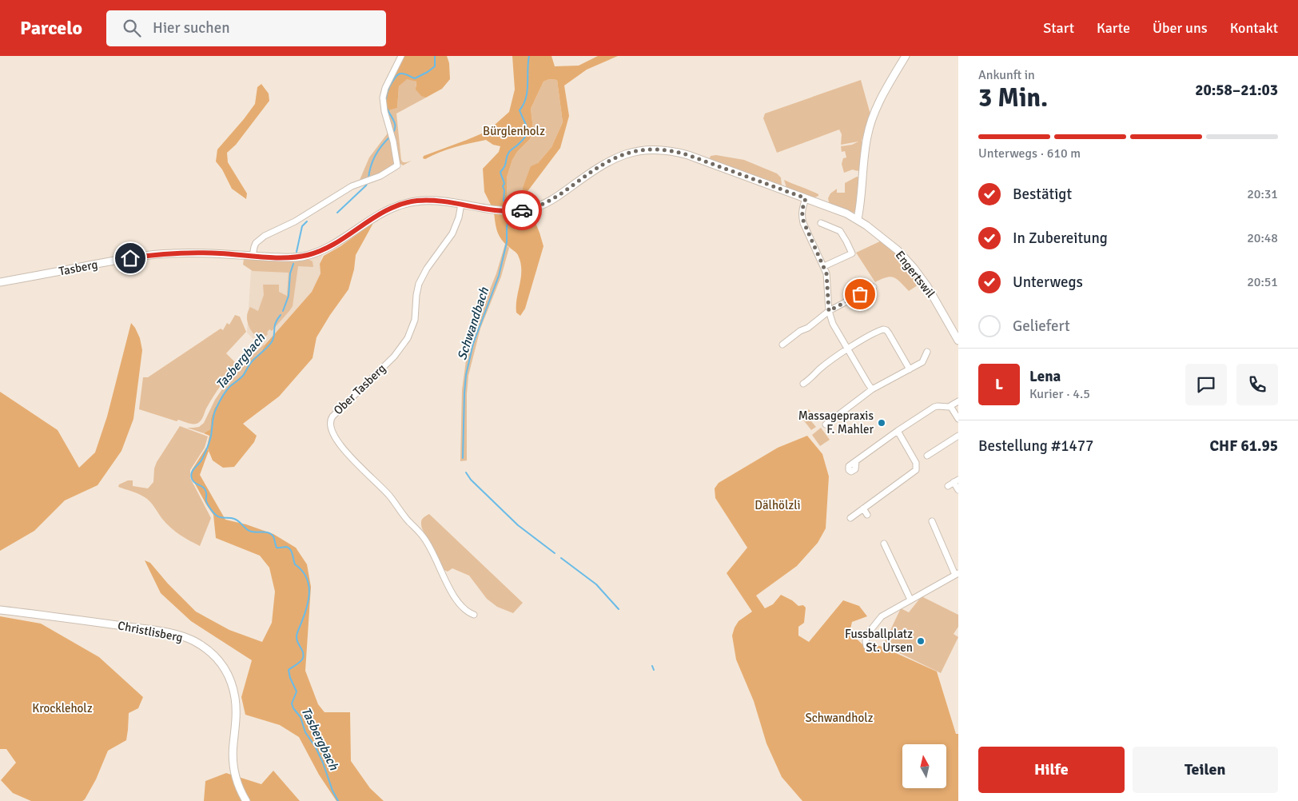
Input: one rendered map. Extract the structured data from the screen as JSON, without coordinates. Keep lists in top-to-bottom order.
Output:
{
  "streets": {
    "main road": ["Tasberg", "Engertswil", "Christlisberg"],
    "street": ["Ober Tasberg"]
  },
  "crossings": [
    ["Tasberg", "Engertswil"],
    ["Tasberg", "Ober Tasberg"]
  ],
  "water": ["Schwandbach", "Tasbergbach"],
  "parks": [
    "Bürglenholz",
    "Dälhölzli",
    "Krockleholz",
    "Schwandholz"
  ],
  "places": ["Massagepraxis F. Mahler", "Fussballplatz St. Ursen"],
  "north": "top",
  "page": {
    "header": "Parcelo",
    "search": "Hier suchen",
    "nav": [
      "Start",
      "Karte",
      "Über uns",
      "Kontakt"
    ],
    "heading": ["3 Min.", "Ankunft in", "20:58–21:03"],
    "panel": [
      "Lena",
      "Kurier · 4.5",
      "Bestellung #1477",
      "CHF 61.95"
    ],
    "bar": "Unterwegs · 610 m",
    "list": [
      ["Bestätigt", "20:31"],
      ["In Zubereitung", "20:48"],
      ["Unterwegs", "20:51"],
      "Geliefert"
    ],
    "round": "L",
    "buttons": ["Hilfe", "Teilen"]
  }
}
